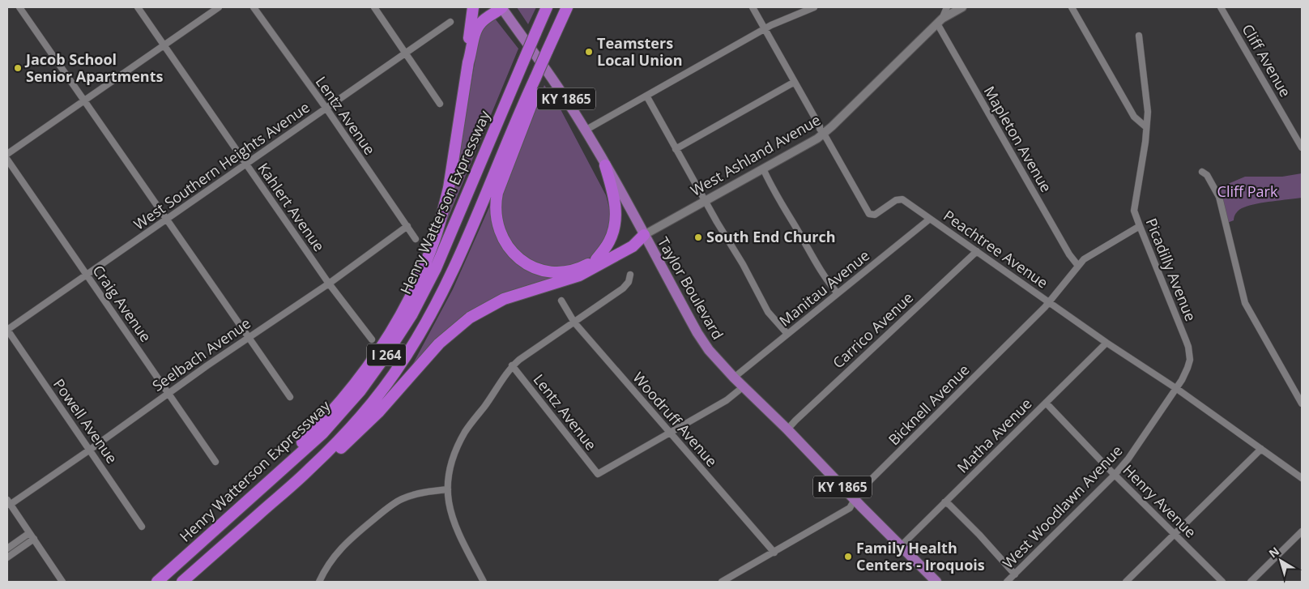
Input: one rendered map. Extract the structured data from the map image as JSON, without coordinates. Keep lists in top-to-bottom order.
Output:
{
  "streets": {
    "highway": ["Henry Watterson Expressway", "I 264"],
    "main road": ["KY 1865", "Taylor Boulevard"],
    "street": [
      "Cliff Avenue",
      "Lentz Avenue",
      "Mapleton Avenue",
      "West Ashland Avenue",
      "West Southern Heights Avenue",
      "Kahlert Avenue",
      "Peachtree Avenue",
      "Picadilly Avenue",
      "Manitau Avenue",
      "Craig Avenue",
      "Carrico Avenue",
      "Seelbach Avenue",
      "Bicknell Avenue",
      "Woodruff Avenue",
      "Powell Avenue",
      "Matha Avenue",
      "Henry Avenue",
      "West Woodlawn Avenue"
    ]
  },
  "crossings": [
    ["Lentz Avenue", "West Southern Heights Avenue"],
    ["Lentz Avenue", "Seelbach Avenue"],
    ["Lentz Avenue", "Woodruff Avenue"],
    ["Mapleton Avenue", "West Ashland Avenue"],
    ["Mapleton Avenue", "Bicknell Avenue"],
    ["West Ashland Avenue", "Peachtree Avenue"],
    ["West Ashland Avenue", "Taylor Boulevard"],
    ["West Southern Heights Avenue", "Kahlert Avenue"],
    ["West Southern Heights Avenue", "Craig Avenue"],
    ["West Southern Heights Avenue", "Powell Avenue"],
    ["Kahlert Avenue", "Seelbach Avenue"],
    ["Peachtree Avenue", "Picadilly Avenue"],
    ["Peachtree Avenue", "Manitau Avenue"],
    ["Peachtree Avenue", "Carrico Avenue"],
    ["Peachtree Avenue", "Bicknell Avenue"],
    ["Peachtree Avenue", "Matha Avenue"],
    ["Peachtree Avenue", "West Woodlawn Avenue"],
    ["Picadilly Avenue", "Bicknell Avenue"],
    ["Picadilly Avenue", "West Woodlawn Avenue"],
    ["Taylor Boulevard", "Manitau Avenue"],
    ["Taylor Boulevard", "Carrico Avenue"],
    ["Taylor Boulevard", "Bicknell Avenue"],
    ["Taylor Boulevard", "Matha Avenue"],
    ["Craig Avenue", "Seelbach Avenue"],
    ["Seelbach Avenue", "Powell Avenue"],
    ["Bicknell Avenue", "Woodruff Avenue"],
    ["Matha Avenue", "Henry Avenue"],
    ["Henry Avenue", "West Woodlawn Avenue"]
  ],
  "parks": ["Cliff Park"],
  "places": [
    "Teamsters Local Union",
    "Jacob School Senior Apartments",
    "South End Church",
    "Family Health Centers - Iroquois"
  ],
  "north": "top left"
}
